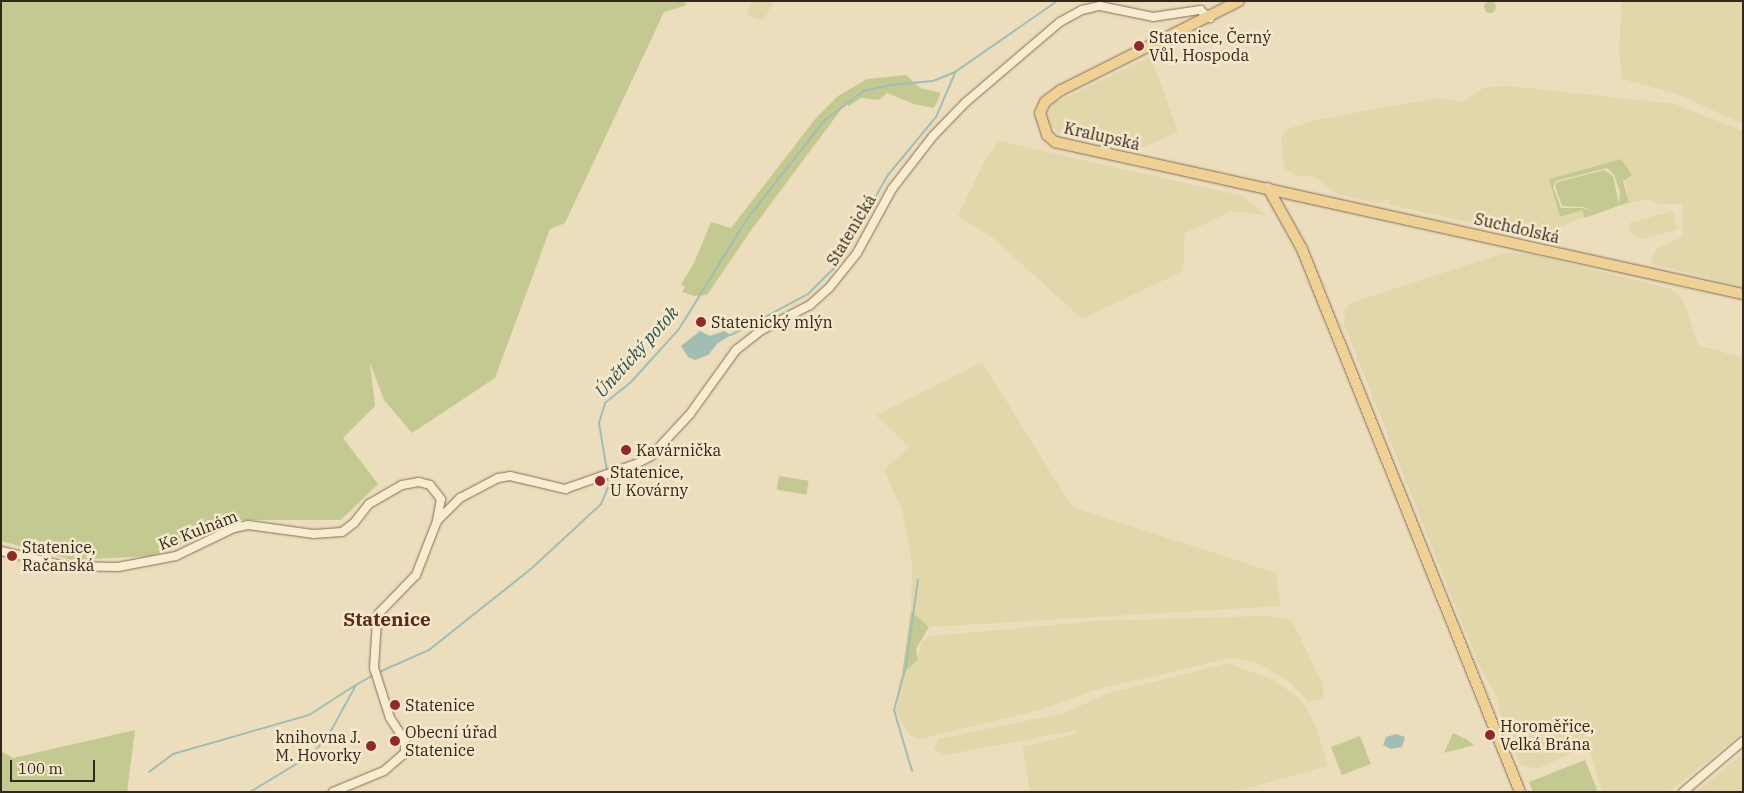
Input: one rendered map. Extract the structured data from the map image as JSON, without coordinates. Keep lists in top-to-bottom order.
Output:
{
  "streets": {
    "main road": ["Kralupská", "Suchdolská"],
    "street": ["Statenická", "Ke Kulnám"]
  },
  "crossings": [
    ["Kralupská", "Suchdolská"],
    ["Kralupská", "Statenická"],
    ["Statenická", "Ke Kulnám"]
  ],
  "districts": ["Statenice"],
  "water": ["Únětický potok"],
  "places": [
    "Statenice, Černý Vůl, Hospoda",
    "Statenický mlýn",
    "Kavárnička",
    "Statenice, U Kovárny",
    "Statenice, Račanská",
    "Statenice",
    "Horoměřice, Velká Brána",
    "Obecní úřad Statenice",
    "knihovna J. M. Hovorky"
  ],
  "scale_bar": "100 m"
}
